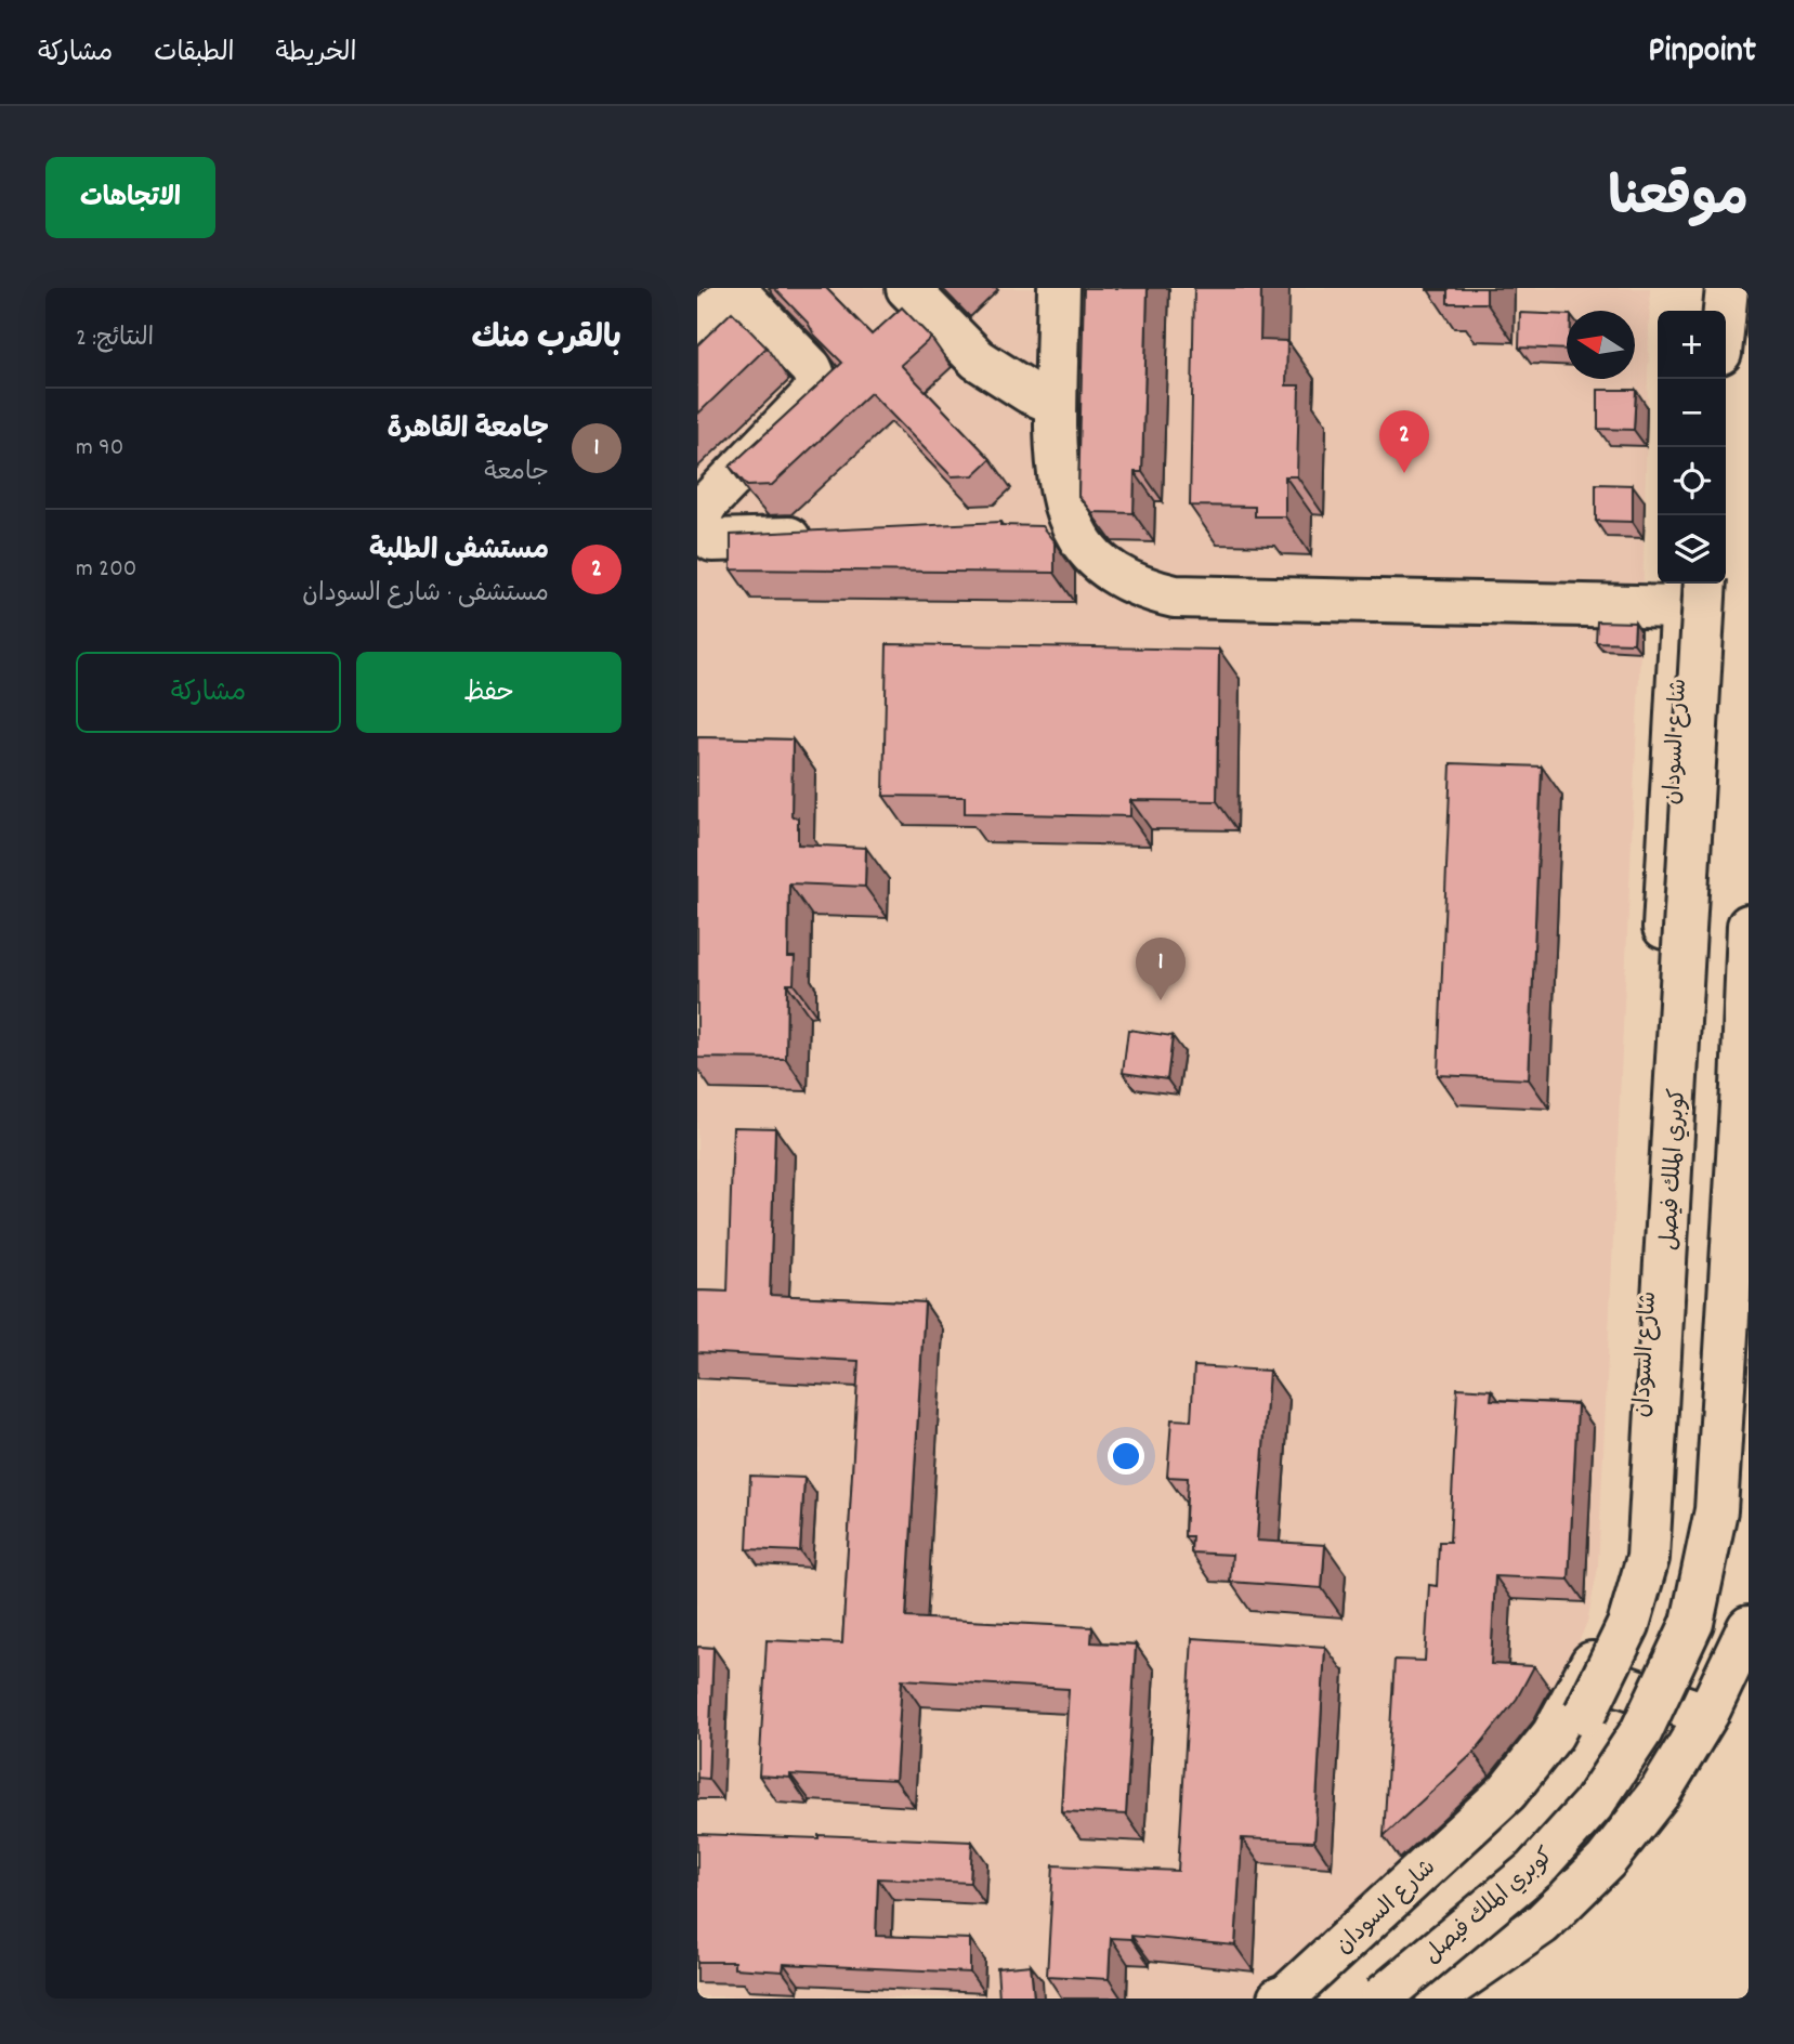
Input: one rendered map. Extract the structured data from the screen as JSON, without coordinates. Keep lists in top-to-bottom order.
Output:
{
  "streets": {
    "main road": ["شارع السودان", "كوبري الملك فيصل"]
  },
  "crossings": [
    ["شارع السودان", "كوبري الملك فيصل"]
  ],
  "north": "left",
  "page": {
    "header": "Pinpoint",
    "nav": ["الخريطة", "الطبقات", "مشاركة"],
    "title": "موقعنا",
    "buttons": [
      "الاتجاهات",
      ["حفظ", "مشاركة"]
    ],
    "heading": ["بالقرب منك", "النتائج: 2"],
    "map_buttons": ["+", "−"],
    "list": [
      {
        "mark": "1",
        "name": "جامعة القاهرة",
        "note": "جامعة",
        "value": "90 m"
      },
      {
        "mark": "2",
        "name": "مستشفى الطلبة",
        "note": "مستشفى · شارع السودان",
        "value": "200 m"
      }
    ],
    "pins": ["2", "1"]
  }
}
